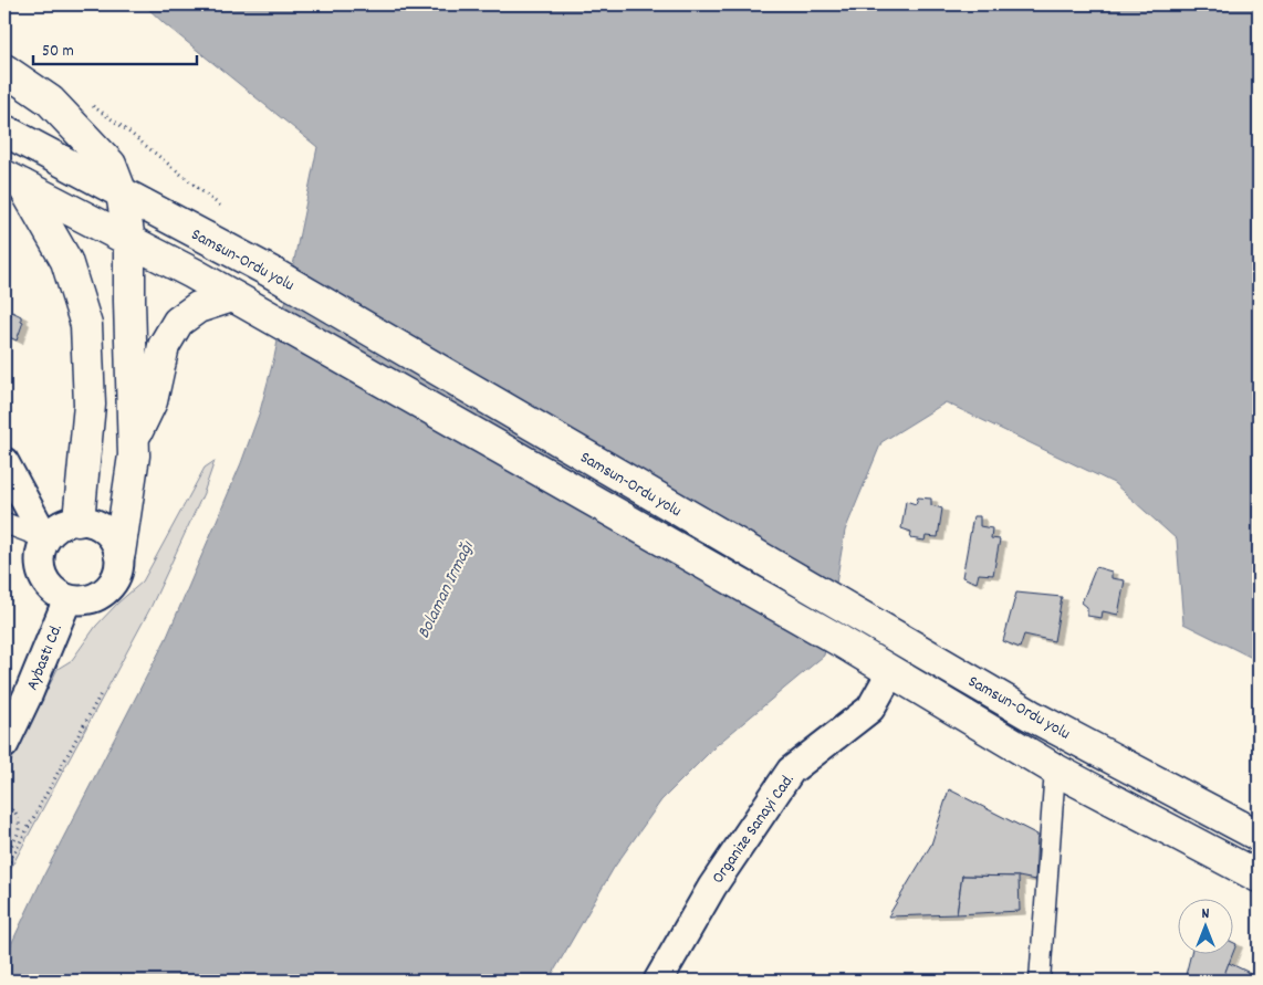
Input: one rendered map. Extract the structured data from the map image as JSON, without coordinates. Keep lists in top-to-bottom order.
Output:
{
  "streets": {
    "highway": ["Samsun-Ordu yolu"],
    "main road": ["Aybastı Cd.", "Organize Sanayi Cad."]
  },
  "crossings": [
    ["Samsun-Ordu yolu", "Organize Sanayi Cad."]
  ],
  "water": ["Bolaman Irmağı"],
  "scale_bar": "50 m",
  "north": "top"
}
